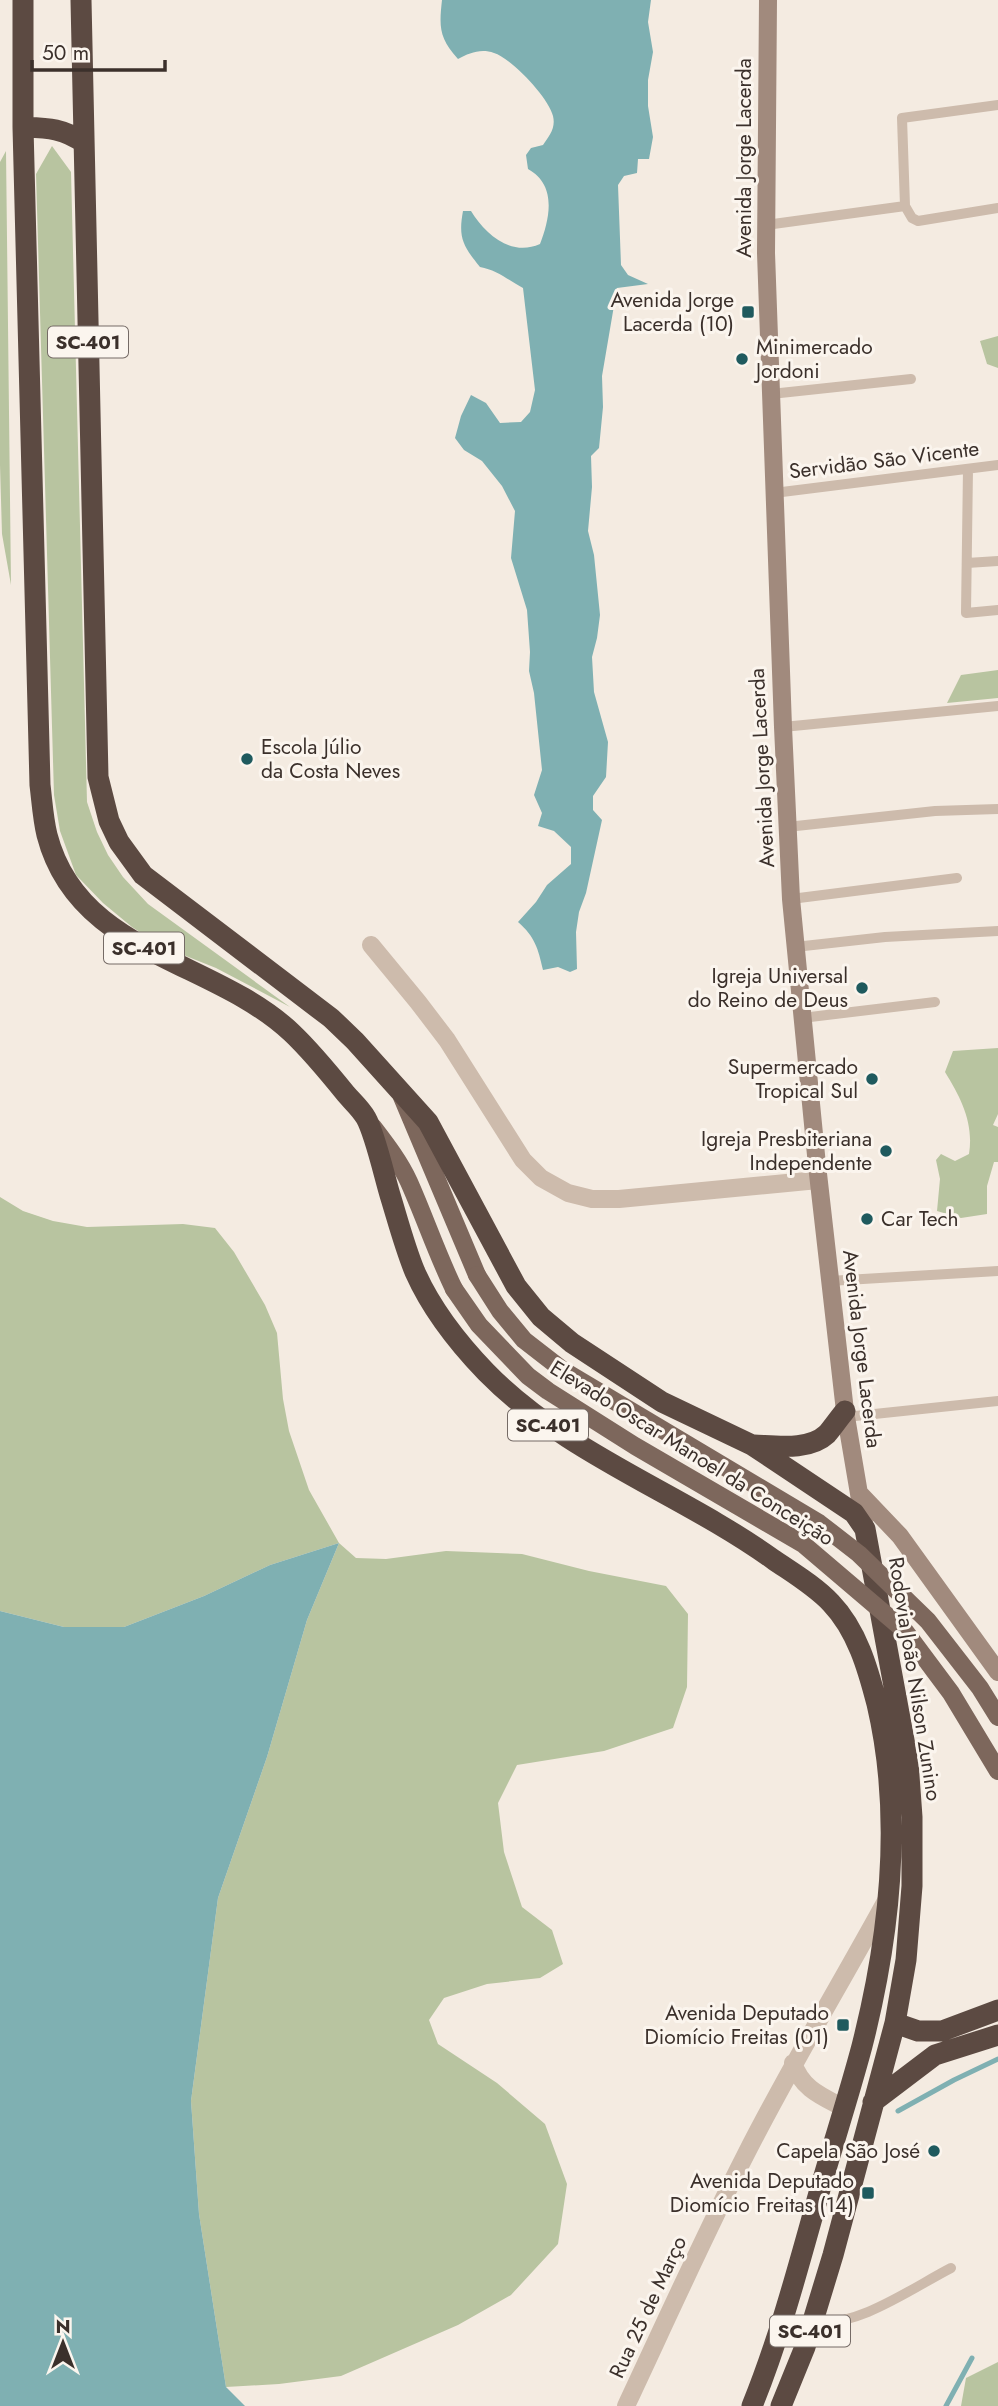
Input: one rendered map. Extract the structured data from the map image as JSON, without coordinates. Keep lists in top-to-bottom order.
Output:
{
  "streets": {
    "highway": ["SC-401", "Rodovia João Nilson Zunino"],
    "main road": ["Avenida Jorge Lacerda", "Elevado Oscar Manoel da Conceição"],
    "street": ["Rua 25 de Março"],
    "lane": ["Servidão São Vicente"]
  },
  "crossings": [
    ["Avenida Jorge Lacerda", "SC-401"],
    ["Avenida Jorge Lacerda", "Servidão São Vicente"],
    ["Avenida Jorge Lacerda", "Rodovia João Nilson Zunino"],
    ["SC-401", "Elevado Oscar Manoel da Conceição"],
    ["SC-401", "Rodovia João Nilson Zunino"],
    ["Elevado Oscar Manoel da Conceição", "Rodovia João Nilson Zunino"],
    ["Rodovia João Nilson Zunino", "Rua 25 de Março"]
  ],
  "places": {
    "transit": ["Avenida Jorge Lacerda (10)", "Avenida Deputado Diomício Freitas (01)", "Avenida Deputado Diomício Freitas (14)"],
    "other": [
      "Minimercado Jordoni",
      "Escola Júlio da Costa Neves",
      "Igreja Universal do Reino de Deus",
      "Supermercado Tropical Sul",
      "Igreja Presbiteriana Independente",
      "Car Tech",
      "Capela São José"
    ]
  },
  "scale_bar": "50 m",
  "north": "top"
}
